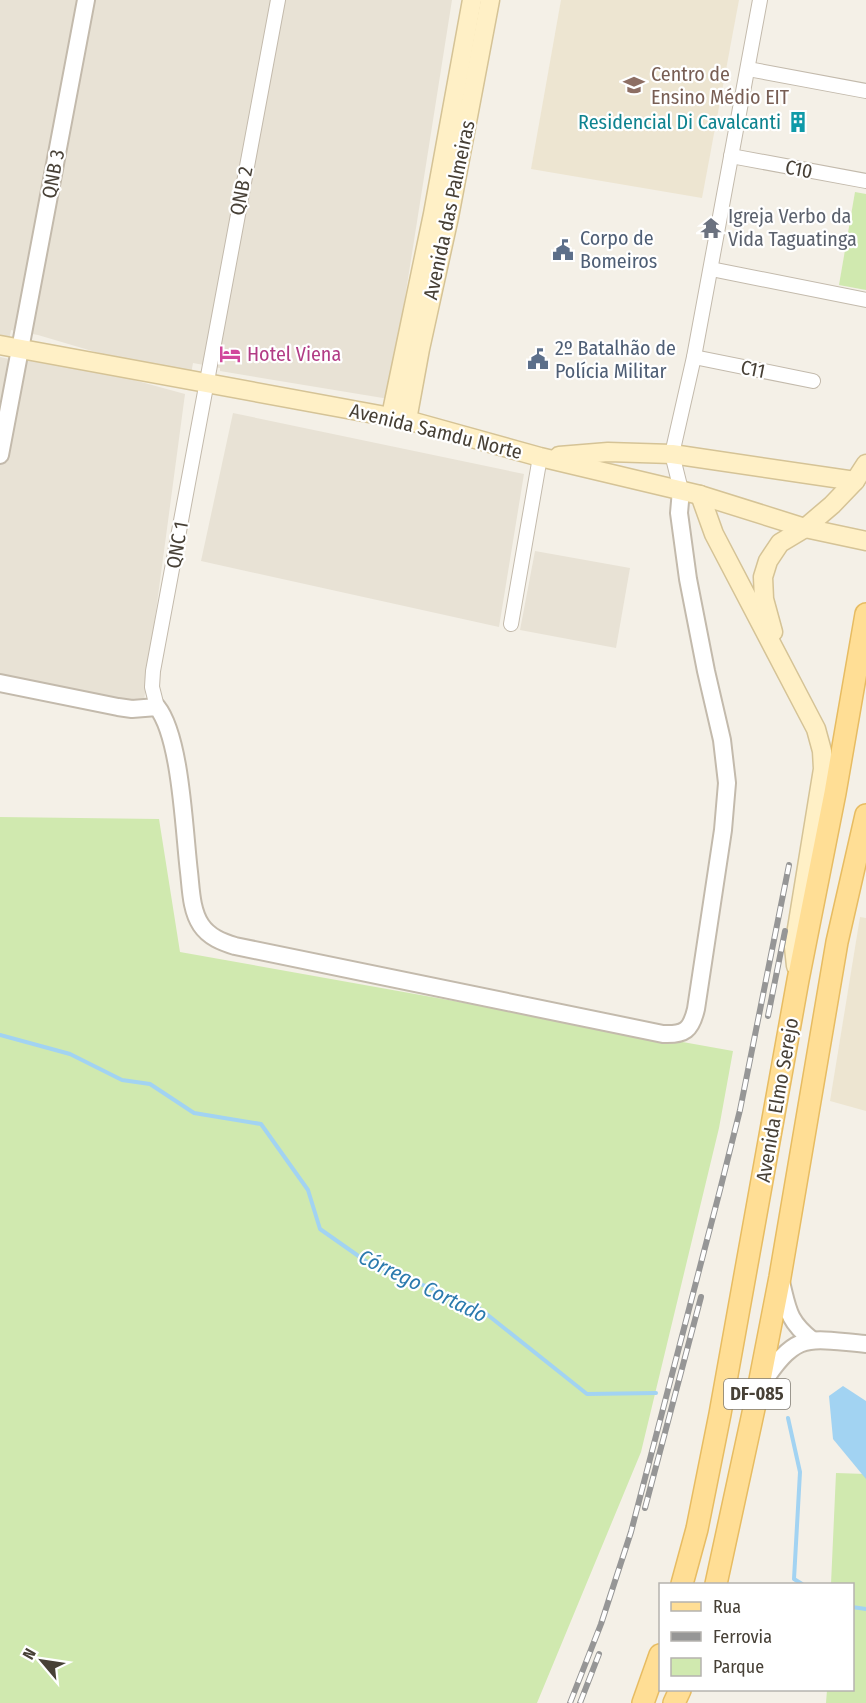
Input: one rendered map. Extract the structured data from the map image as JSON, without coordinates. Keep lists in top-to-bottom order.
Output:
{
  "streets": {
    "main road": [
      "Avenida das Palmeiras",
      "Avenida Samdu Norte",
      "Avenida Elmo Serejo",
      "DF-085"
    ],
    "street": [
      "C10",
      "QNB 3",
      "QNB 2",
      "C11",
      "QNC 1"
    ]
  },
  "crossings": [
    ["QNB 3", "Avenida Samdu Norte"],
    ["QNB 2", "Avenida Samdu Norte"],
    ["QNB 2", "QNC 1"],
    ["Avenida das Palmeiras", "Avenida Samdu Norte"],
    ["Avenida Samdu Norte", "QNC 1"]
  ],
  "water": ["Córrego Cortado"],
  "places": {
    "school or university": ["Centro de Ensino Médio EIT"],
    "building": ["Residencial Di Cavalcanti"],
    "temple": ["Igreja Verbo da Vida Taguatinga"],
    "public building": ["Corpo de Bomeiros", "2º Batalhão de Polícia Militar"],
    "hotel": ["Hotel Viena"]
  },
  "legend": ["Rua", "Ferrovia", "Parque"],
  "north": "top left"
}
